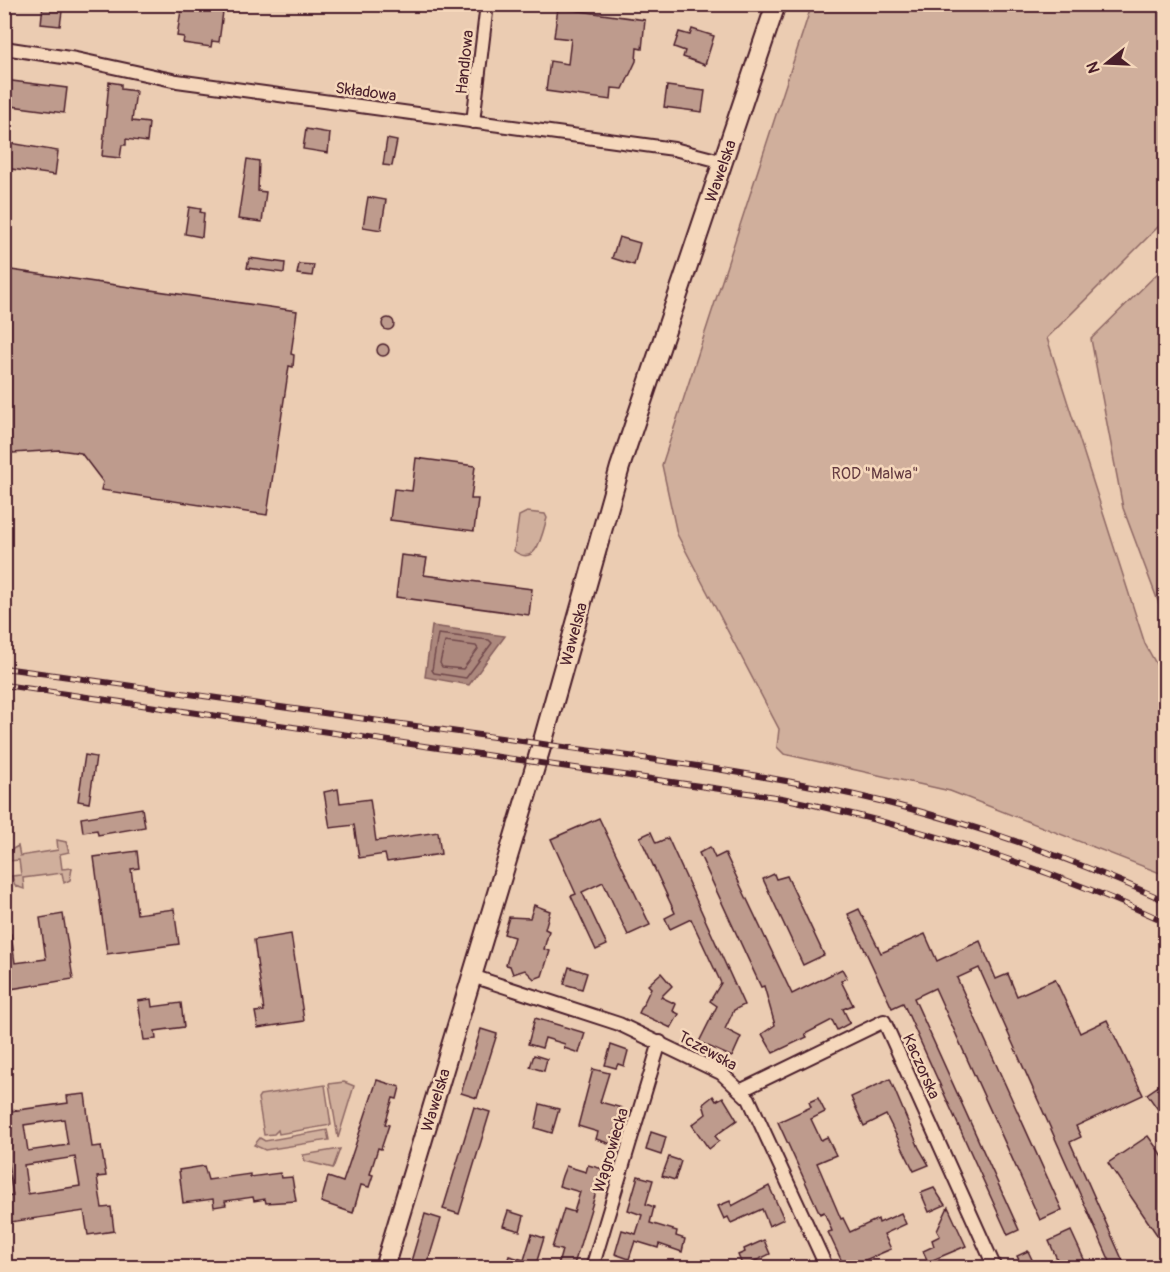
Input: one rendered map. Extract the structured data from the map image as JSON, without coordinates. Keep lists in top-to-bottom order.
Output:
{
  "streets": {
    "street": [
      "Handlowa",
      "Składowa",
      "Wawelska",
      "Tczewska",
      "Kaczorska",
      "Wągrowiecka"
    ]
  },
  "crossings": [
    ["Handlowa", "Składowa"],
    ["Składowa", "Wawelska"],
    ["Wawelska", "Tczewska"],
    ["Tczewska", "Kaczorska"],
    ["Tczewska", "Wągrowiecka"]
  ],
  "parks": ["ROD \"Malwa\""],
  "north": "left"
}
